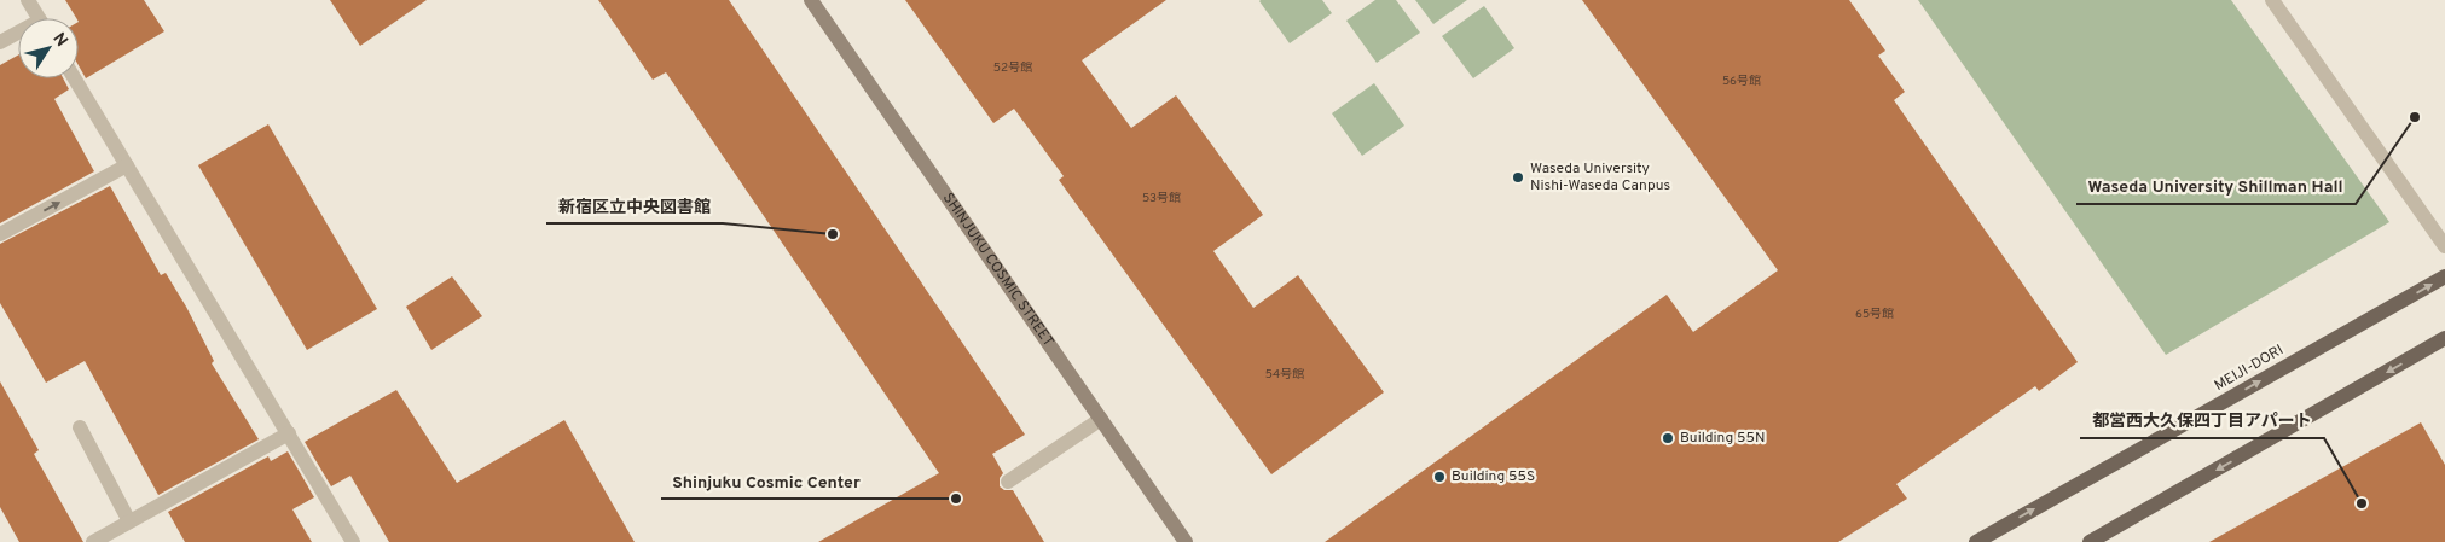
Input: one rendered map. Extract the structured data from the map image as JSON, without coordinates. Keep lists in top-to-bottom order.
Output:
{
  "streets": {
    "main road": ["MEIJI-DORI"],
    "street": ["SHINJUKU COSMIC STREET"]
  },
  "places": [
    "Waseda University Shillman Hall",
    "Waseda University Nishi-Waseda Canpus",
    "新宿区立中央図書館",
    "Building 55N",
    "Building 55S",
    "Shinjuku Cosmic Center",
    "都営西大久保四丁目アパート"
  ],
  "house_numbers": [
    "52号館",
    "56号館",
    "53号館",
    "65号館",
    "54号館"
  ],
  "north": "top right"
}
